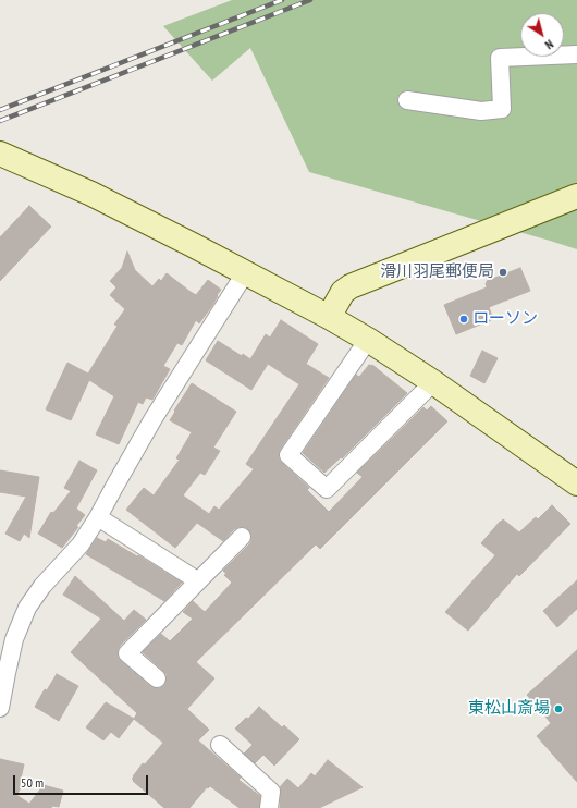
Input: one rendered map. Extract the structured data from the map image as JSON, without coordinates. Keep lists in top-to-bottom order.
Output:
{
  "places": ["滑川羽尾郵便局", "ローソン", "東松山斎場"],
  "scale_bar": "50 m",
  "north": "bottom right"
}
